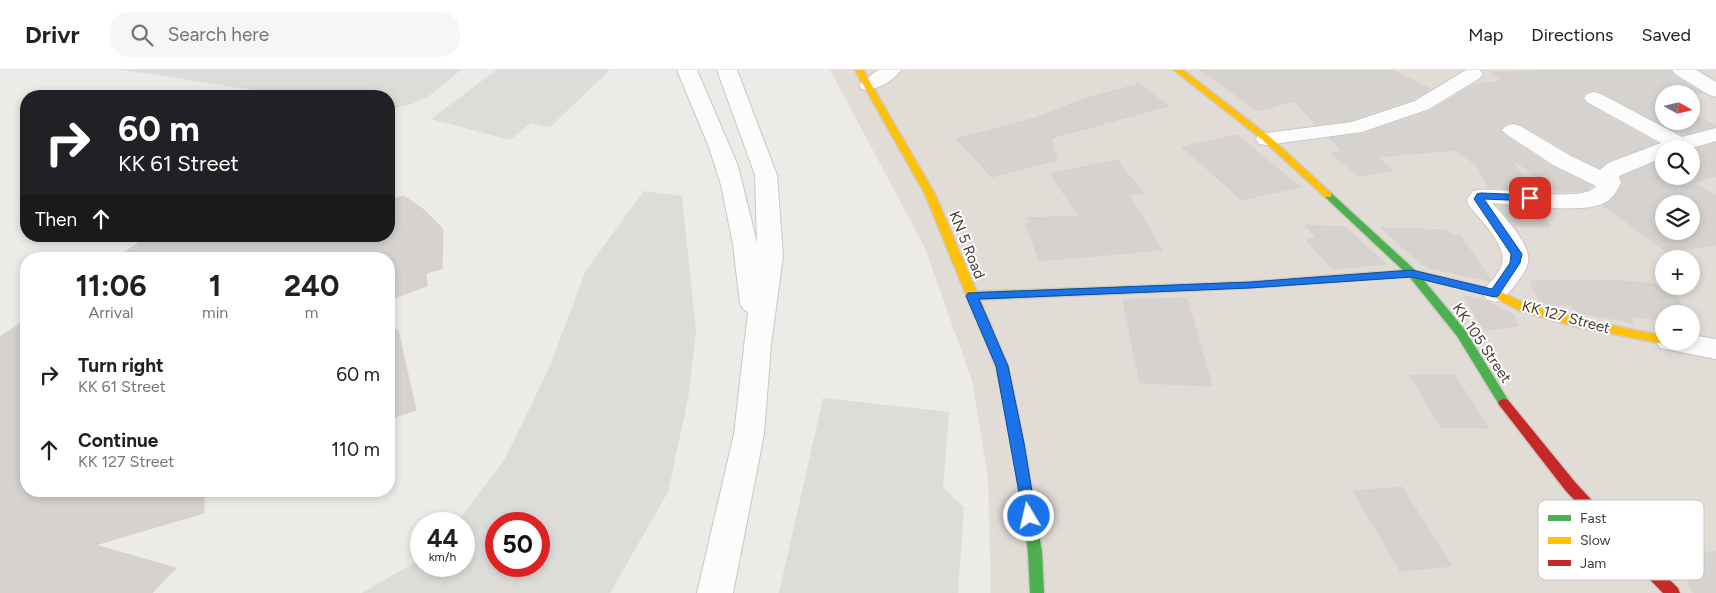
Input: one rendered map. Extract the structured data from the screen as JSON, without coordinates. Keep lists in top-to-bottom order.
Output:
{
  "streets": {
    "street": ["KN 5 Road", "KK 127 Street", "KK 105 Street"]
  },
  "crossings": [
    ["KK 127 Street", "KK 105 Street"]
  ],
  "legend": ["Fast", "Slow", "Jam"],
  "north": "right",
  "page": {
    "header": "Drivr",
    "search": "Search here",
    "nav": ["Map", "Directions", "Saved"],
    "map_buttons": ["+", "−"],
    "turn": ["60 m", "KK 61 Street"],
    "then": "Then",
    "eta": [
      "11:06",
      "Arrival",
      "1",
      "min",
      "240",
      "m"
    ],
    "list": [
      {
        "name": "Turn right",
        "note": "KK 61 Street",
        "value": "60 m"
      },
      {
        "name": "Continue",
        "note": "KK 127 Street",
        "value": "110 m"
      }
    ],
    "speed": "44 km/h",
    "limit": "50"
  }
}
